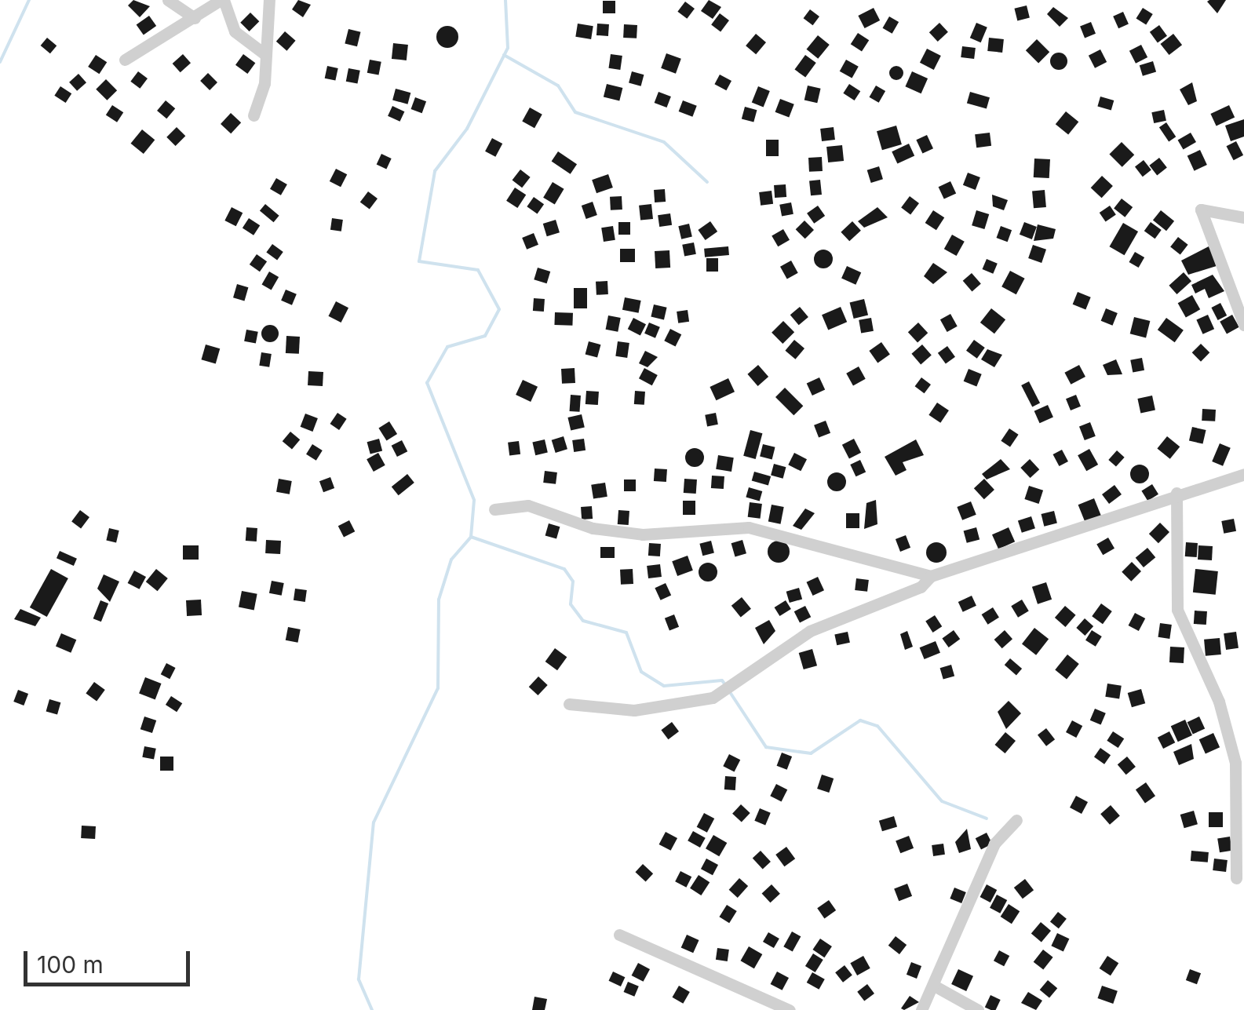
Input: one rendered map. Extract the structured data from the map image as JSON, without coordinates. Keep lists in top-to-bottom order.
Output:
{
  "scale_bar": "100 m"
}
